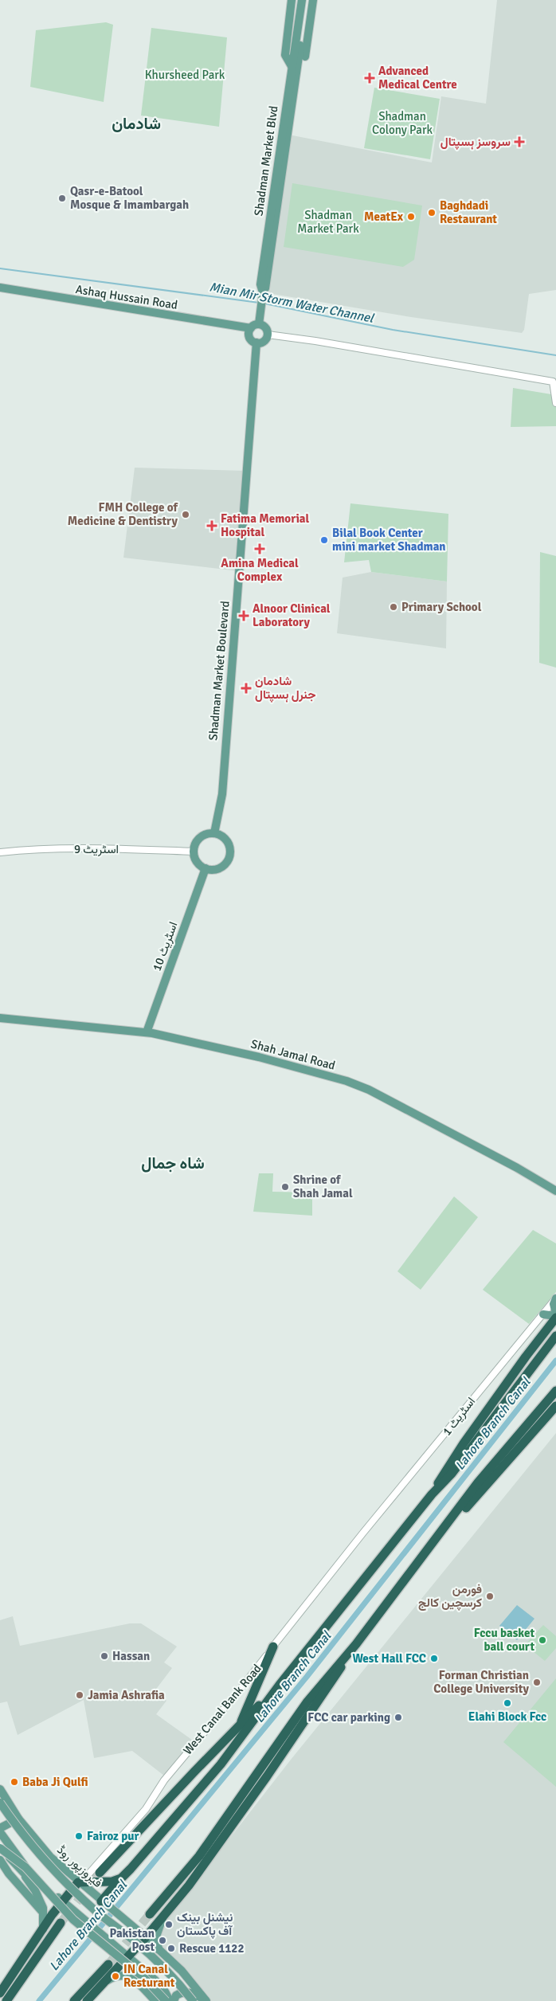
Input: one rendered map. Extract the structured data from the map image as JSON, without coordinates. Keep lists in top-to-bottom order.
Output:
{
  "streets": {
    "main road": [
      "Shadman Market Blvd",
      "Ashaq Hussain Road",
      "Shadman Market Boulevard",
      "اسٹریٹ 10",
      "Shah Jamal Road",
      "فیروزپور روڈ"
    ],
    "street": ["اسٹریٹ 9", "اسٹریٹ 1", "West Canal Bank Road"]
  },
  "crossings": [
    ["Shadman Market Blvd", "Ashaq Hussain Road"],
    ["Shadman Market Blvd", "Shadman Market Boulevard"],
    ["Ashaq Hussain Road", "Shadman Market Boulevard"],
    ["Shadman Market Boulevard", "اسٹریٹ 9"],
    ["Shadman Market Boulevard", "اسٹریٹ 10"],
    ["اسٹریٹ 9", "اسٹریٹ 10"],
    ["اسٹریٹ 10", "Shah Jamal Road"],
    ["اسٹریٹ 1", "West Canal Bank Road"],
    ["West Canal Bank Road", "فیروزپور روڈ"]
  ],
  "districts": ["شادمان", "شاہ جمال"],
  "water": ["Mian Mir Storm Water Channel", "Lahore Branch Canal"],
  "parks": ["Khursheed Park", "Shadman Colony Park", "Shadman Market Park"],
  "places": {
    "health": [
      "Advanced Medical Centre",
      "سروسز ہسپتال",
      "Fatima Memorial Hospital",
      "Amina Medical Complex",
      "Alnoor Clinical Laboratory",
      "شادمان جنرل ہسپتال"
    ],
    "other": [
      "Qasr-e-Batool Mosque & Imambargah",
      "Baghdadi Restaurant",
      "MeatEx",
      "FMH College of Medicine & Dentistry",
      "Bilal Book Center mini market Shadman",
      "Primary School",
      "Shrine of Shah Jamal",
      "فورمن کرسچین کالج",
      "Fccu basket ball court",
      "Hassan",
      "West Hall FCC",
      "Forman Christian College University",
      "Jamia Ashrafia",
      "Elahi Block Fcc",
      "FCC car parking",
      "Baba Ji Qulfi",
      "Fairoz pur",
      "نیشنل بینک آف پاکستان",
      "Pakistan Post",
      "Rescue 1122",
      "IN Canal Resturant"
    ]
  }
}
